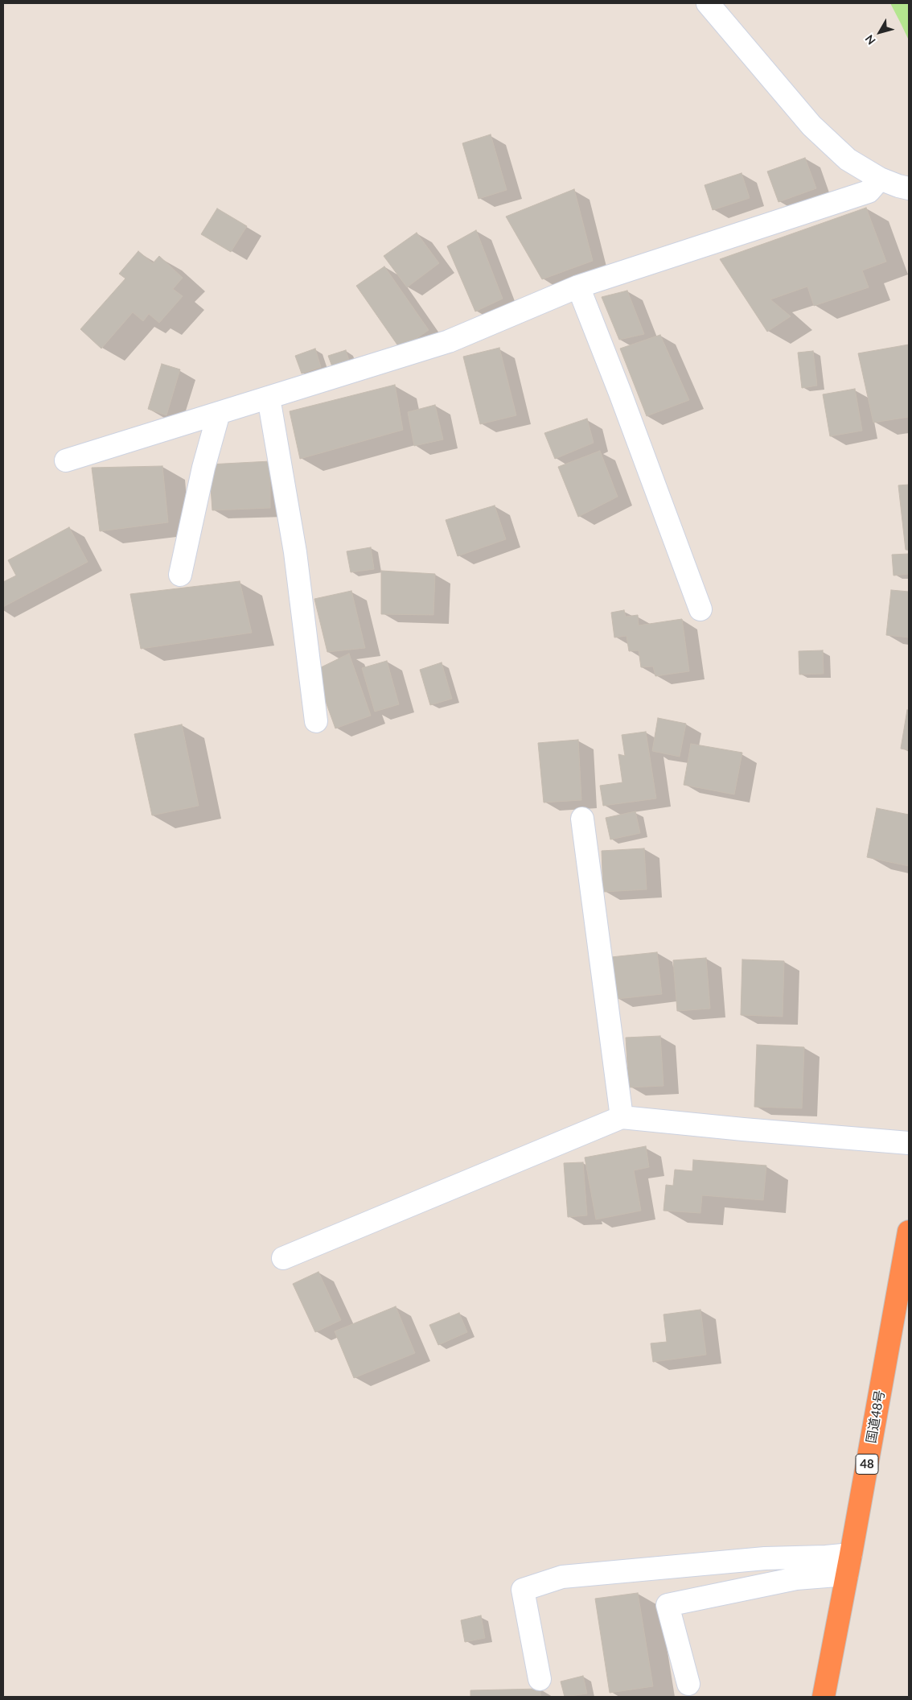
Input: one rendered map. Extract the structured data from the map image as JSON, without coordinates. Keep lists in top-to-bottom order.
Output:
{
  "streets": {
    "highway": ["国道48号", "48"]
  },
  "north": "bottom left"
}
